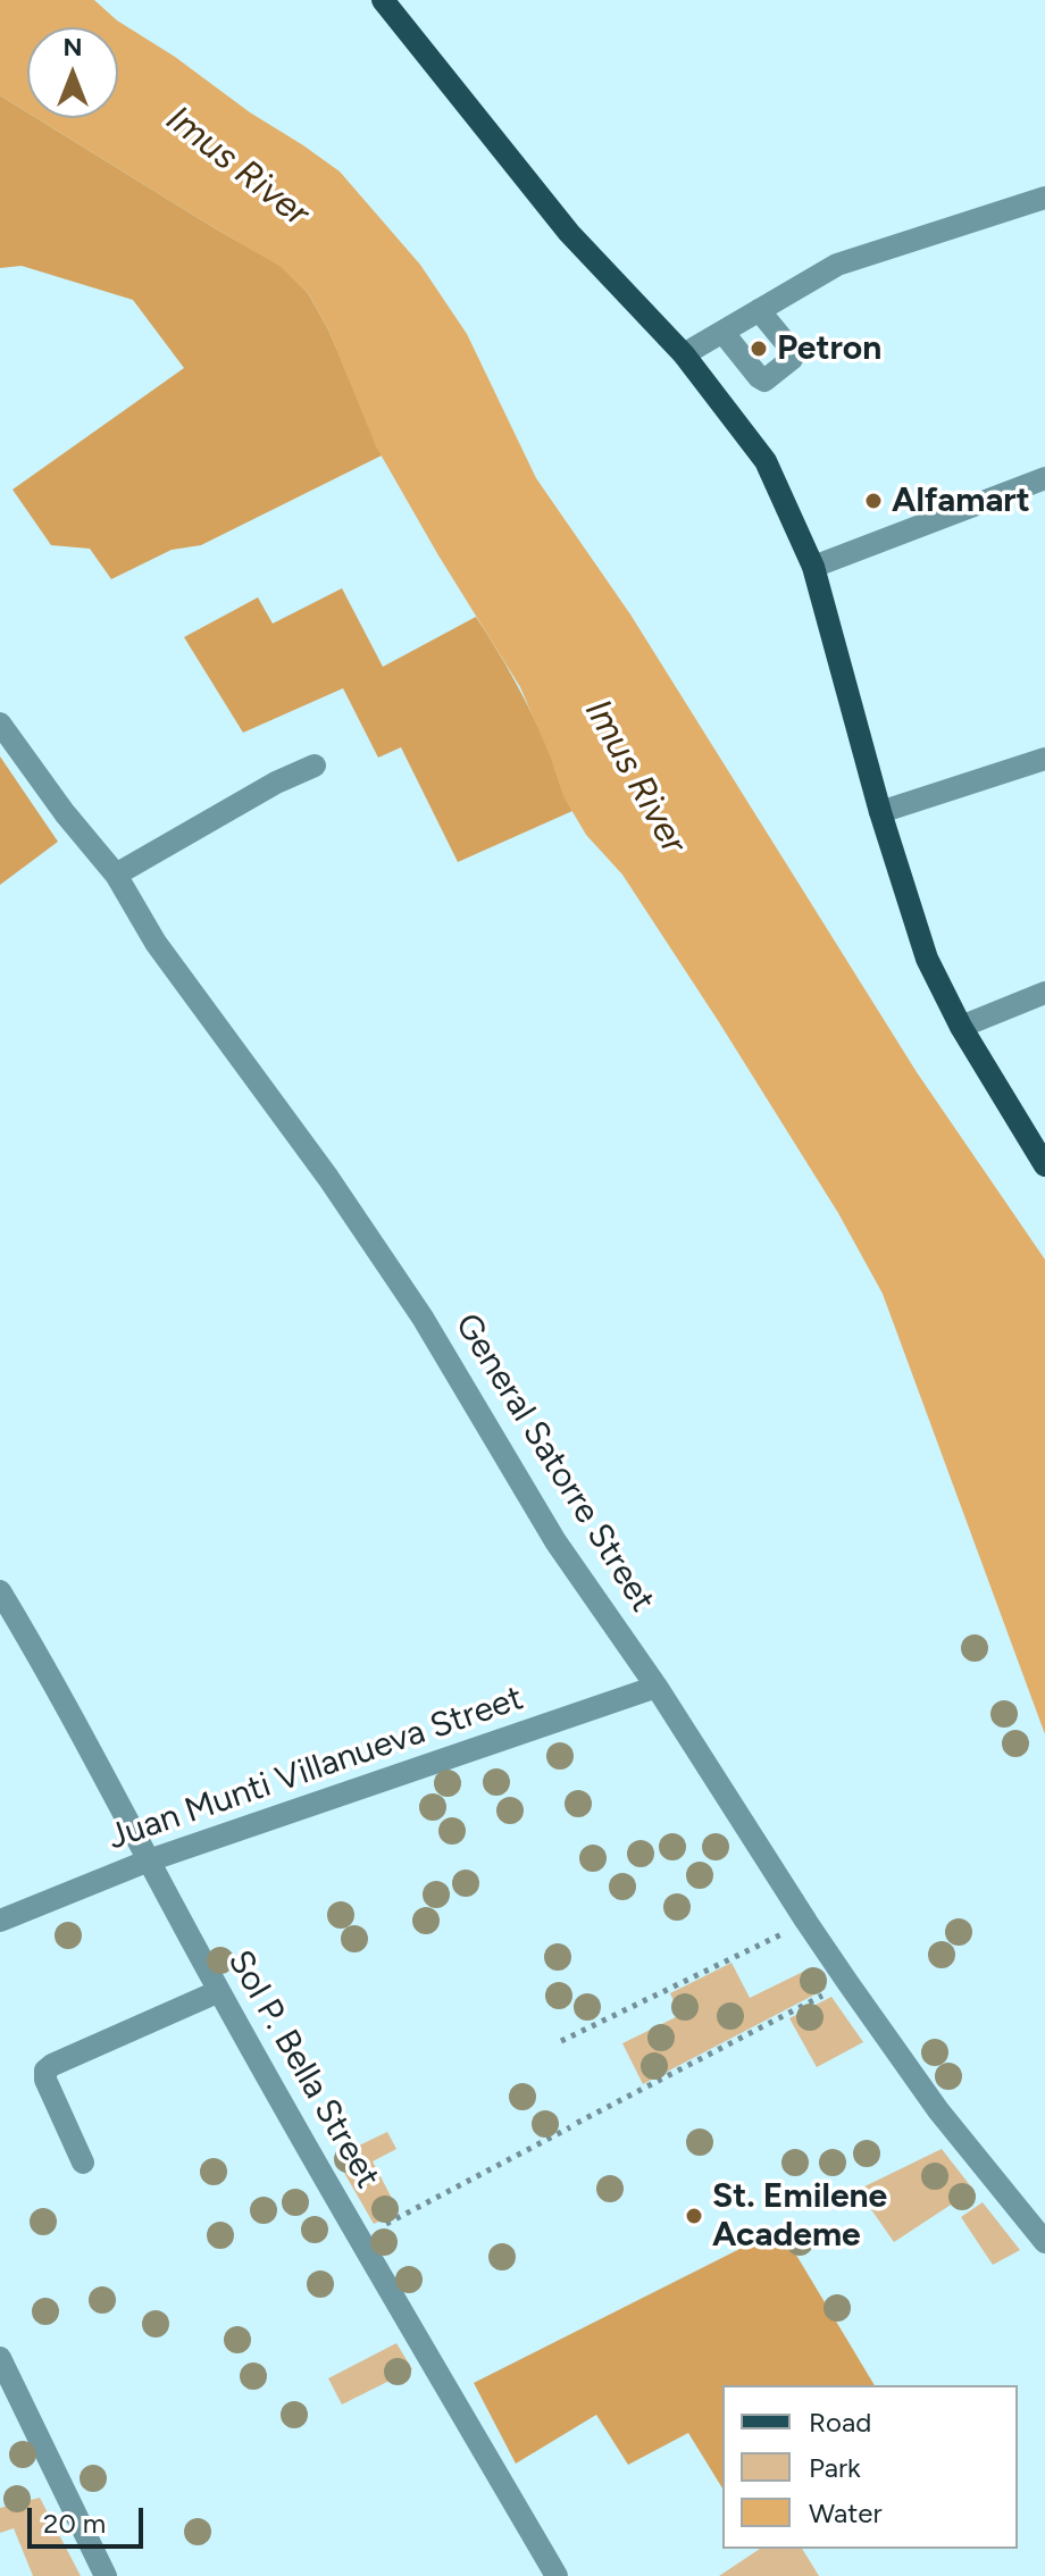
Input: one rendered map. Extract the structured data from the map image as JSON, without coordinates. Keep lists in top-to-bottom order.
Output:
{
  "streets": {
    "street": ["General Satorre Street", "Juan Munti Villanueva Street", "Sol P. Bella Street"]
  },
  "crossings": [
    ["General Satorre Street", "Juan Munti Villanueva Street"],
    ["Juan Munti Villanueva Street", "Sol P. Bella Street"]
  ],
  "water": ["Imus River"],
  "places": ["Petron", "Alfamart", "St. Emilene Academe"],
  "legend": ["Road", "Park", "Water"],
  "scale_bar": "20 m",
  "north": "top"
}
